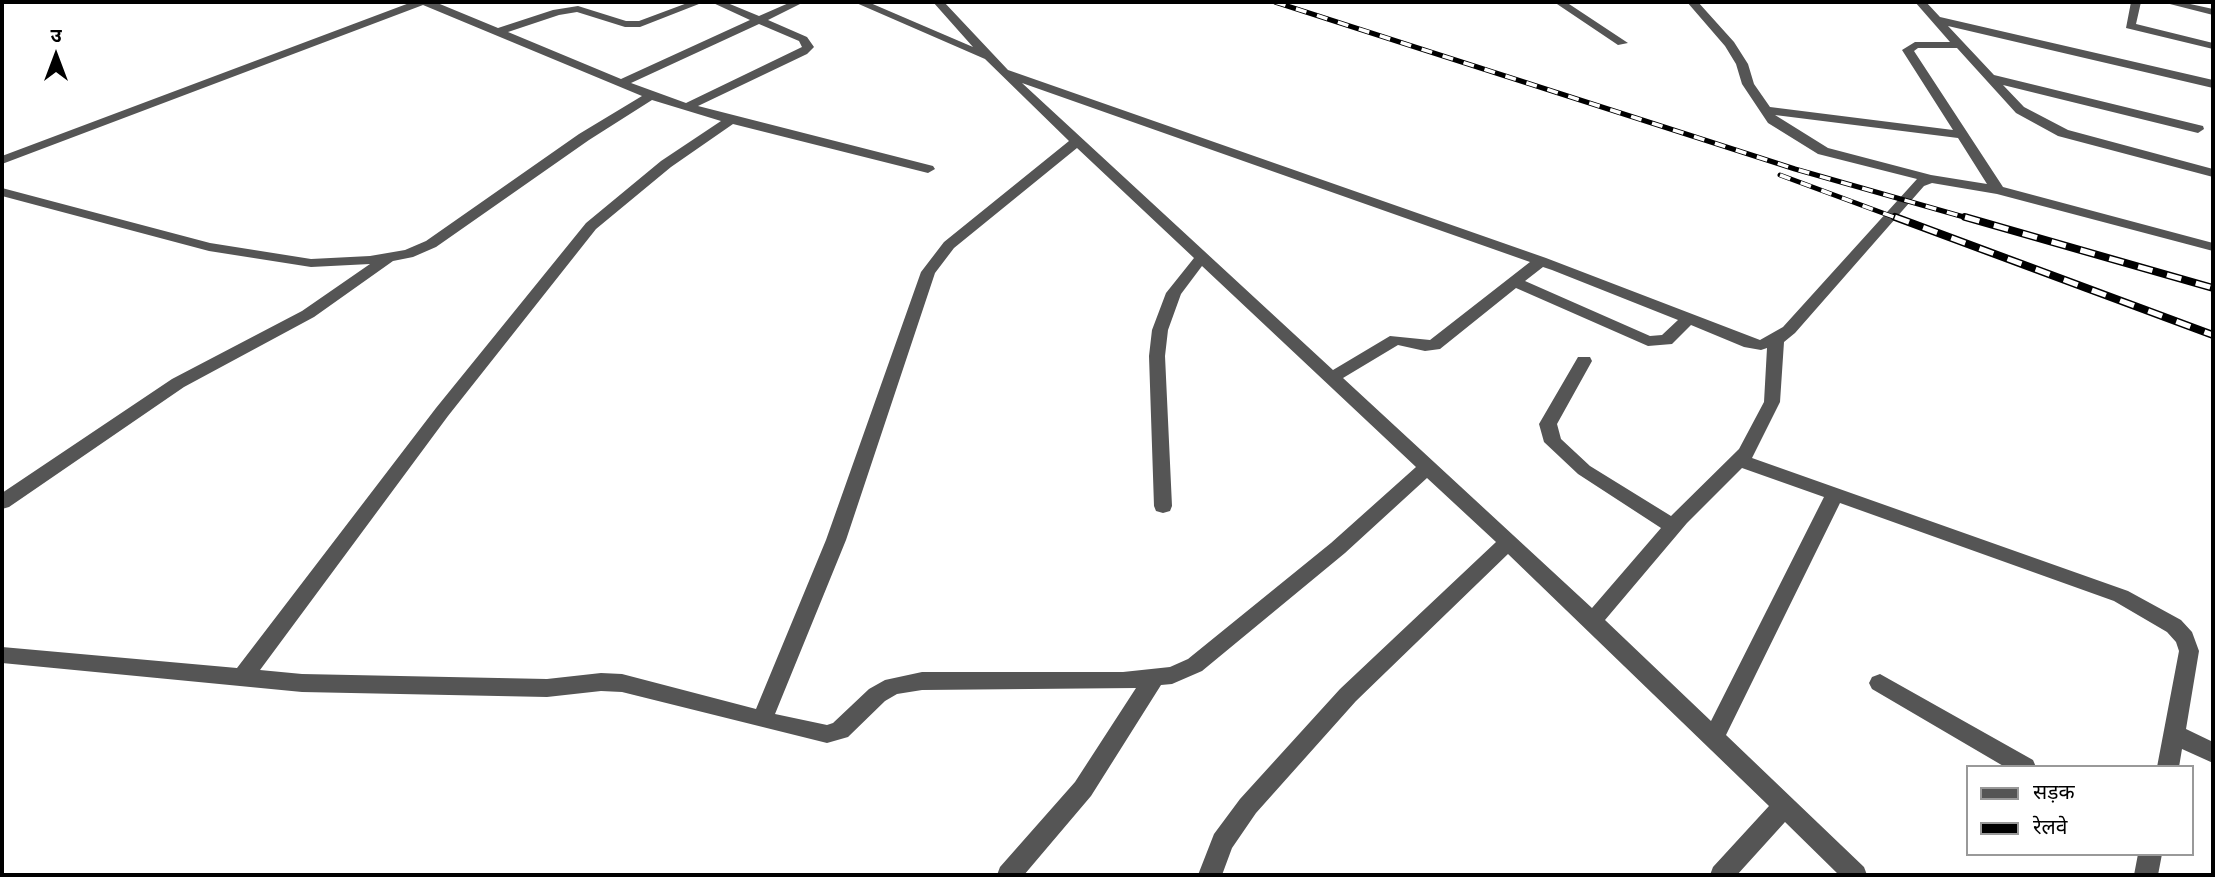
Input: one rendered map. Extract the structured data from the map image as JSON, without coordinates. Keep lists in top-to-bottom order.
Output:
{
  "legend": ["सड़क", "रेलवे"],
  "north": "top"
}
